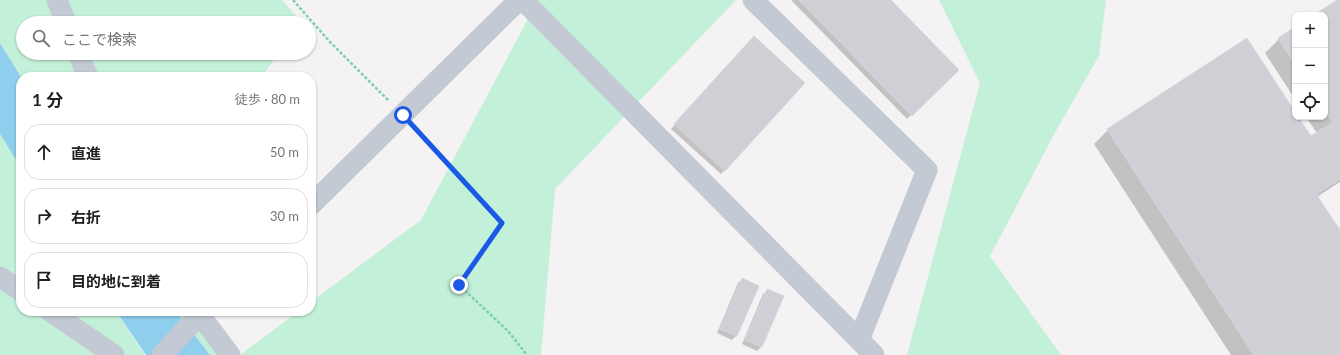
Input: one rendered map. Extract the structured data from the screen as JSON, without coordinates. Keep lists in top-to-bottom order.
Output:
{
  "page": {
    "map_buttons": ["+", "−"],
    "search": "ここで検索",
    "heading": ["1 分", "徒歩 · 80 m"],
    "list": [
      ["直進", "50 m"],
      ["右折", "30 m"],
      "目的地に到着"
    ]
  }
}
